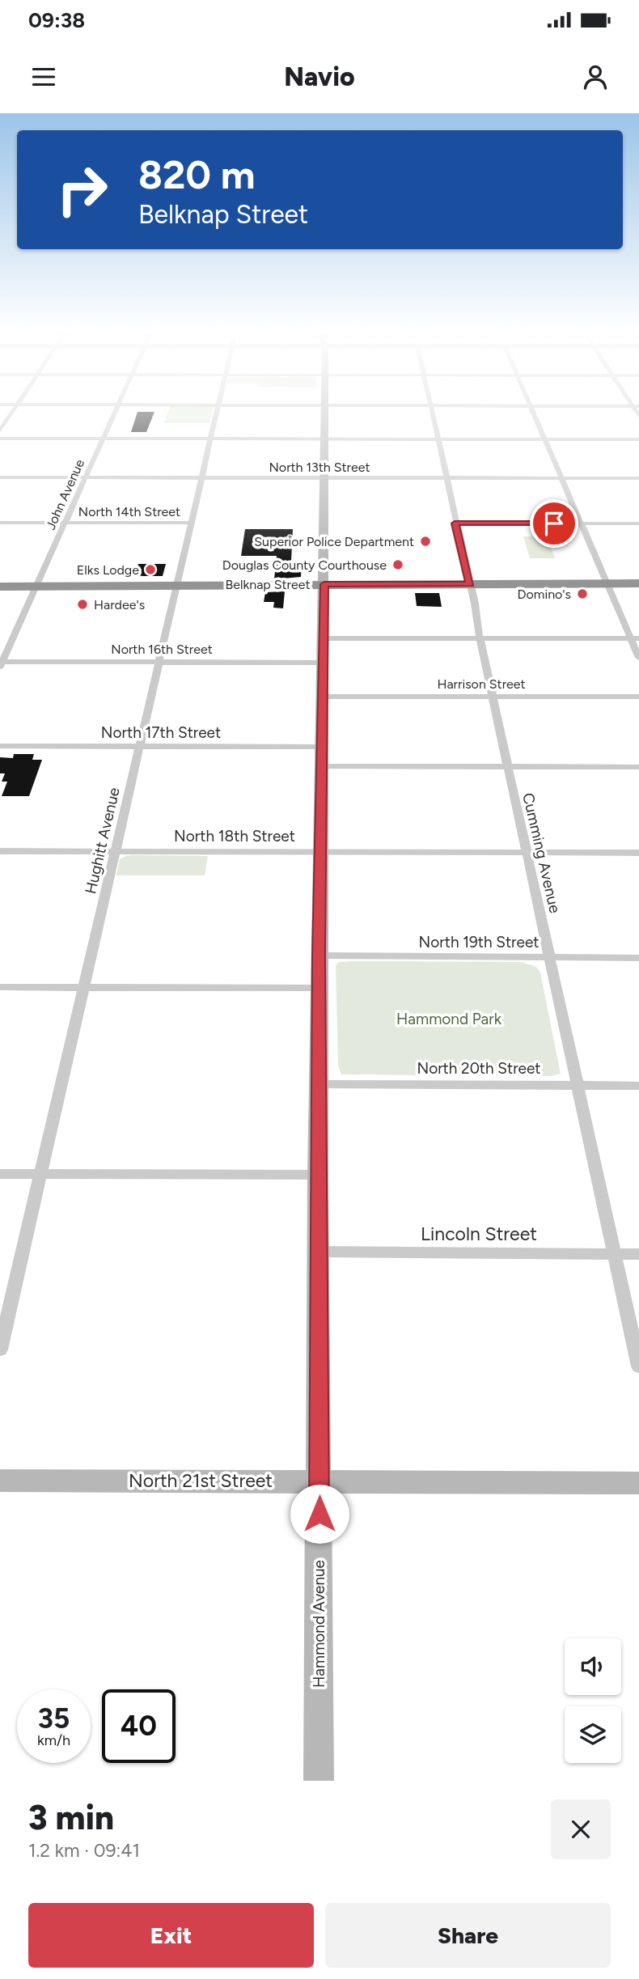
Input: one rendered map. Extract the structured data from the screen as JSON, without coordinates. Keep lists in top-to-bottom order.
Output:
{
  "streets": {
    "highway": ["Belknap Street"],
    "street": [
      "North 13th Street",
      "John Avenue",
      "North 14th Street",
      "North 16th Street",
      "Harrison Street",
      "North 17th Street",
      "North 18th Street",
      "Hughitt Avenue",
      "Cumming Avenue",
      "North 19th Street",
      "North 20th Street",
      "Lincoln Street",
      "North 21st Street",
      "Hammond Avenue"
    ]
  },
  "crossings": [
    ["North 13th Street", "John Avenue"],
    ["North 13th Street", "Hughitt Avenue"],
    ["North 13th Street", "Cumming Avenue"],
    ["North 13th Street", "Hammond Avenue"],
    ["John Avenue", "North 14th Street"],
    ["John Avenue", "Belknap Street"],
    ["John Avenue", "North 16th Street"],
    ["North 14th Street", "Hughitt Avenue"],
    ["Belknap Street", "Hughitt Avenue"],
    ["Belknap Street", "Cumming Avenue"],
    ["Belknap Street", "Hammond Avenue"],
    ["North 16th Street", "Hughitt Avenue"],
    ["North 16th Street", "Hammond Avenue"],
    ["Harrison Street", "Cumming Avenue"],
    ["Harrison Street", "Hammond Avenue"],
    ["North 17th Street", "Hughitt Avenue"],
    ["North 17th Street", "Hammond Avenue"],
    ["North 18th Street", "Hughitt Avenue"],
    ["North 18th Street", "Cumming Avenue"],
    ["North 18th Street", "Hammond Avenue"],
    ["Cumming Avenue", "North 19th Street"],
    ["Cumming Avenue", "North 20th Street"],
    ["Cumming Avenue", "Lincoln Street"],
    ["North 19th Street", "Hammond Avenue"],
    ["North 20th Street", "Hammond Avenue"],
    ["Lincoln Street", "Hammond Avenue"],
    ["North 21st Street", "Hammond Avenue"]
  ],
  "parks": ["Hammond Park"],
  "places": [
    "Superior Police Department",
    "Douglas County Courthouse",
    "Elks Lodge",
    "Domino's",
    "Hardee's"
  ],
  "page": {
    "status": "09:38",
    "header": "Navio",
    "turn": ["820 m", "Belknap Street"],
    "speed": "35 km/h",
    "limit": "40",
    "heading": ["3 min", "1.2 km · 09:41"],
    "buttons": ["Exit", "Share"]
  }
}
